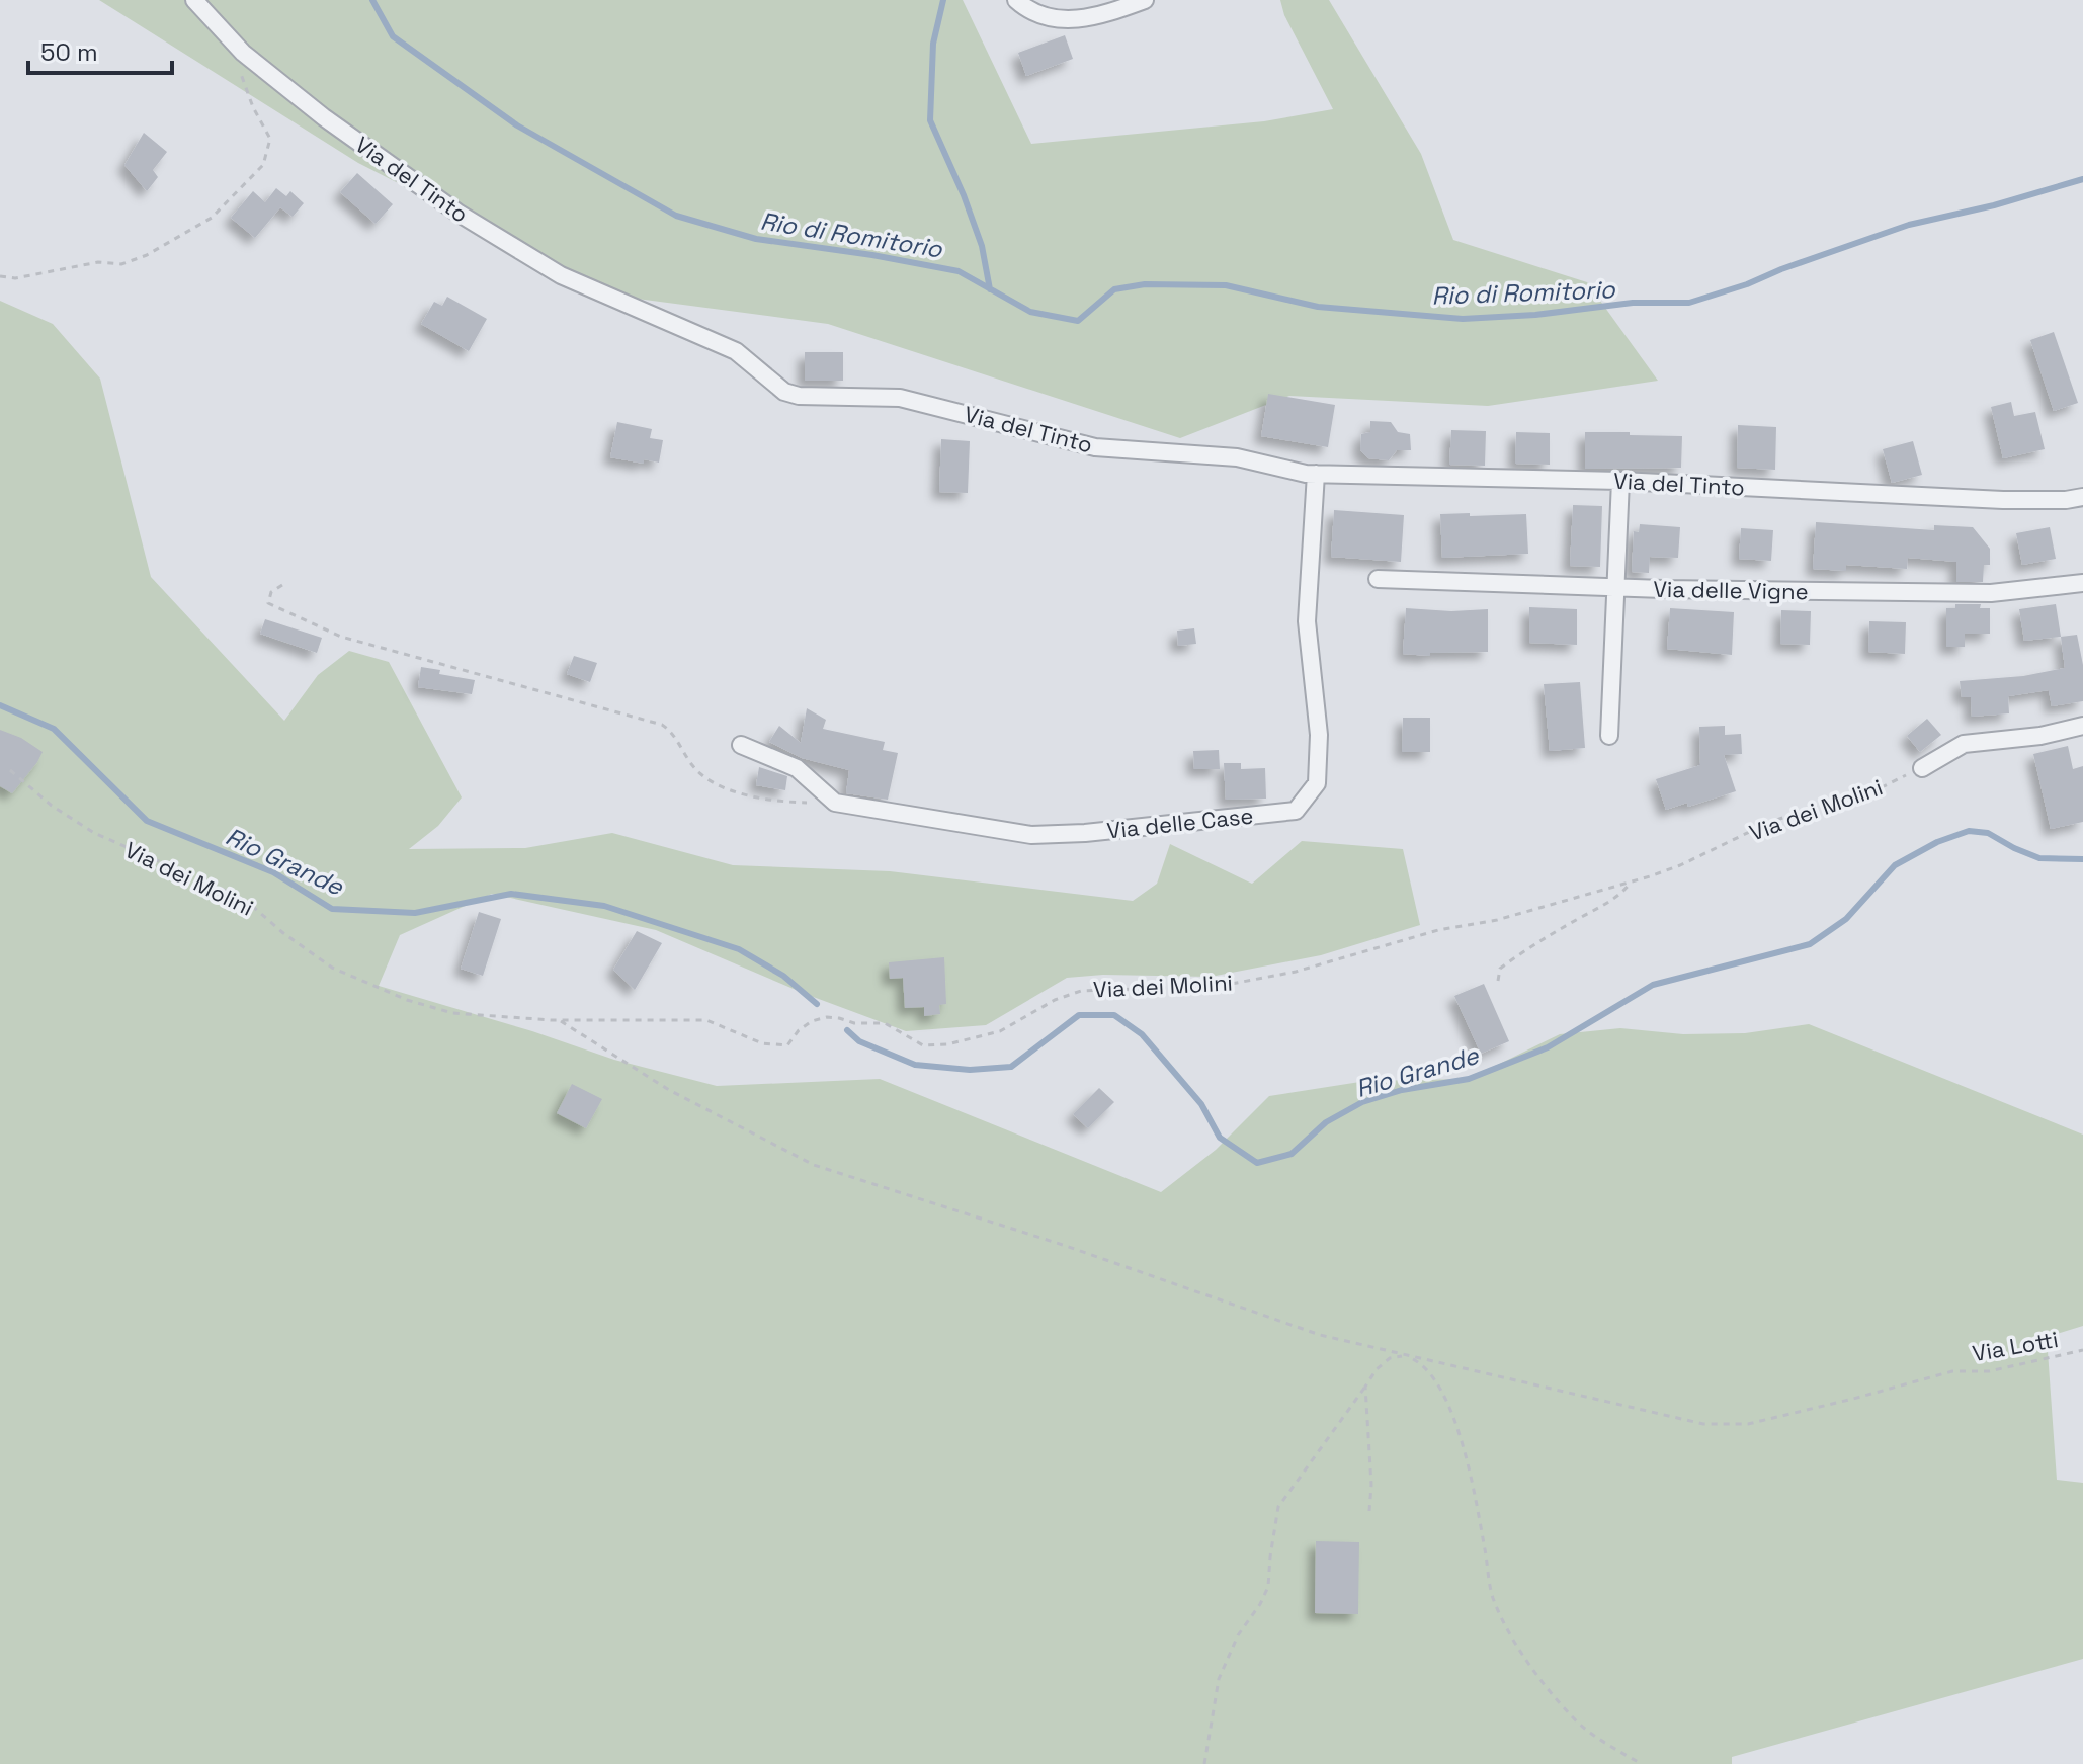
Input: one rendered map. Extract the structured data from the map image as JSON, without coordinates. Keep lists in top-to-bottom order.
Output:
{
  "streets": {
    "street": ["Via del Tinto", "Via delle Vigne", "Via delle Case"],
    "path": ["Via dei Molini", "Via Lotti"]
  },
  "crossings": [
    ["Via del Tinto", "Via delle Case"],
    ["Via dei Molini", "Via Lotti"]
  ],
  "water": ["Rio di Romitorio", "Rio Grande"],
  "scale_bar": "50 m"
}
